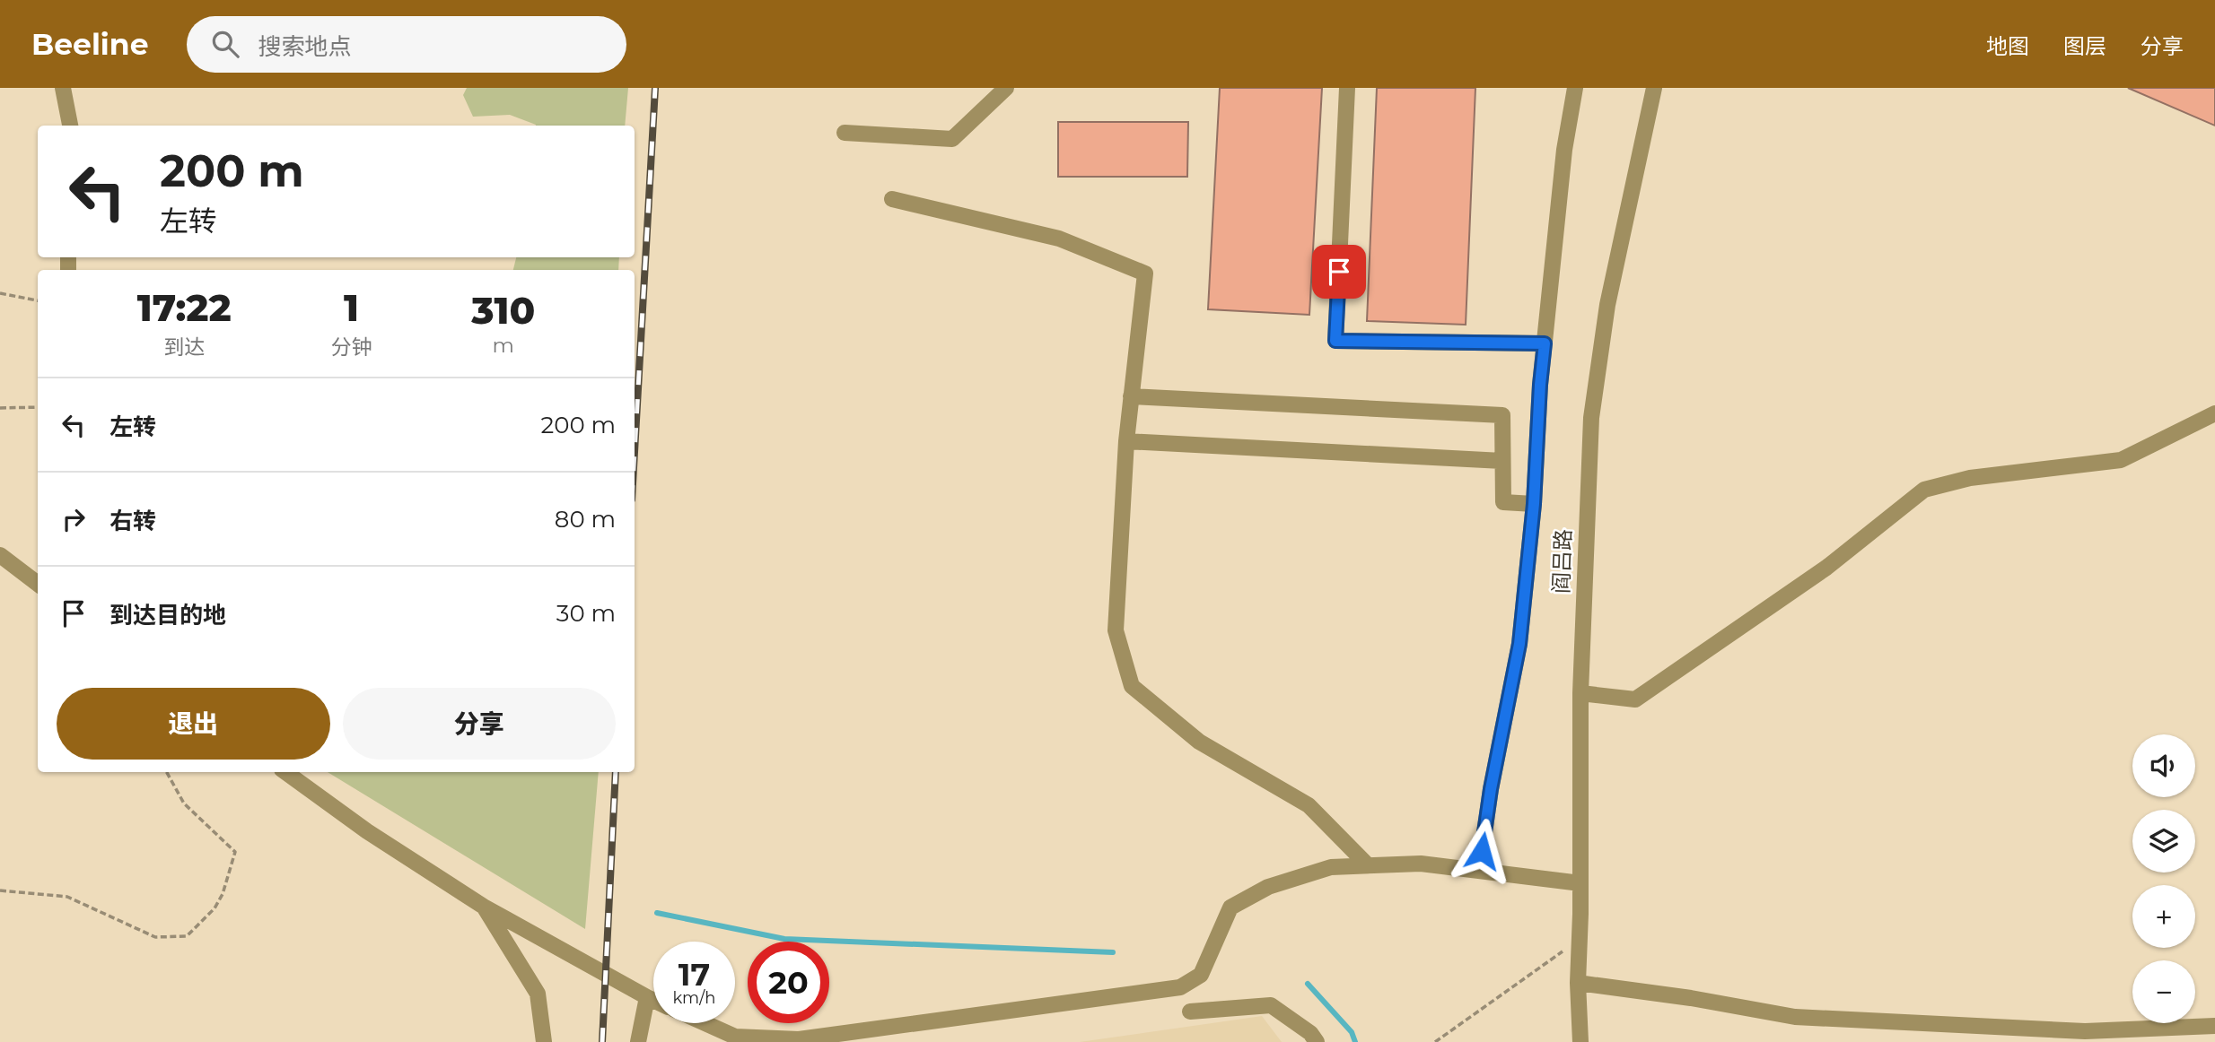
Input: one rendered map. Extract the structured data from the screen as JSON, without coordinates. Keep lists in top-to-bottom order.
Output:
{
  "streets": {
    "street": ["阎吕路"]
  },
  "page": {
    "header": "Beeline",
    "search": "搜索地点",
    "nav": ["地图", "图层", "分享"],
    "turn": ["200 m", "左转"],
    "eta": [
      "17:22",
      "到达",
      "1",
      "分钟",
      "310",
      "m"
    ],
    "list": [
      {
        "name": "左转",
        "value": "200 m"
      },
      {
        "name": "右转",
        "value": "80 m"
      },
      {
        "name": "到达目的地",
        "value": "30 m"
      }
    ],
    "buttons": ["退出", "分享"],
    "map_buttons": ["+", "−"],
    "speed": "17 km/h",
    "limit": "20"
  }
}
